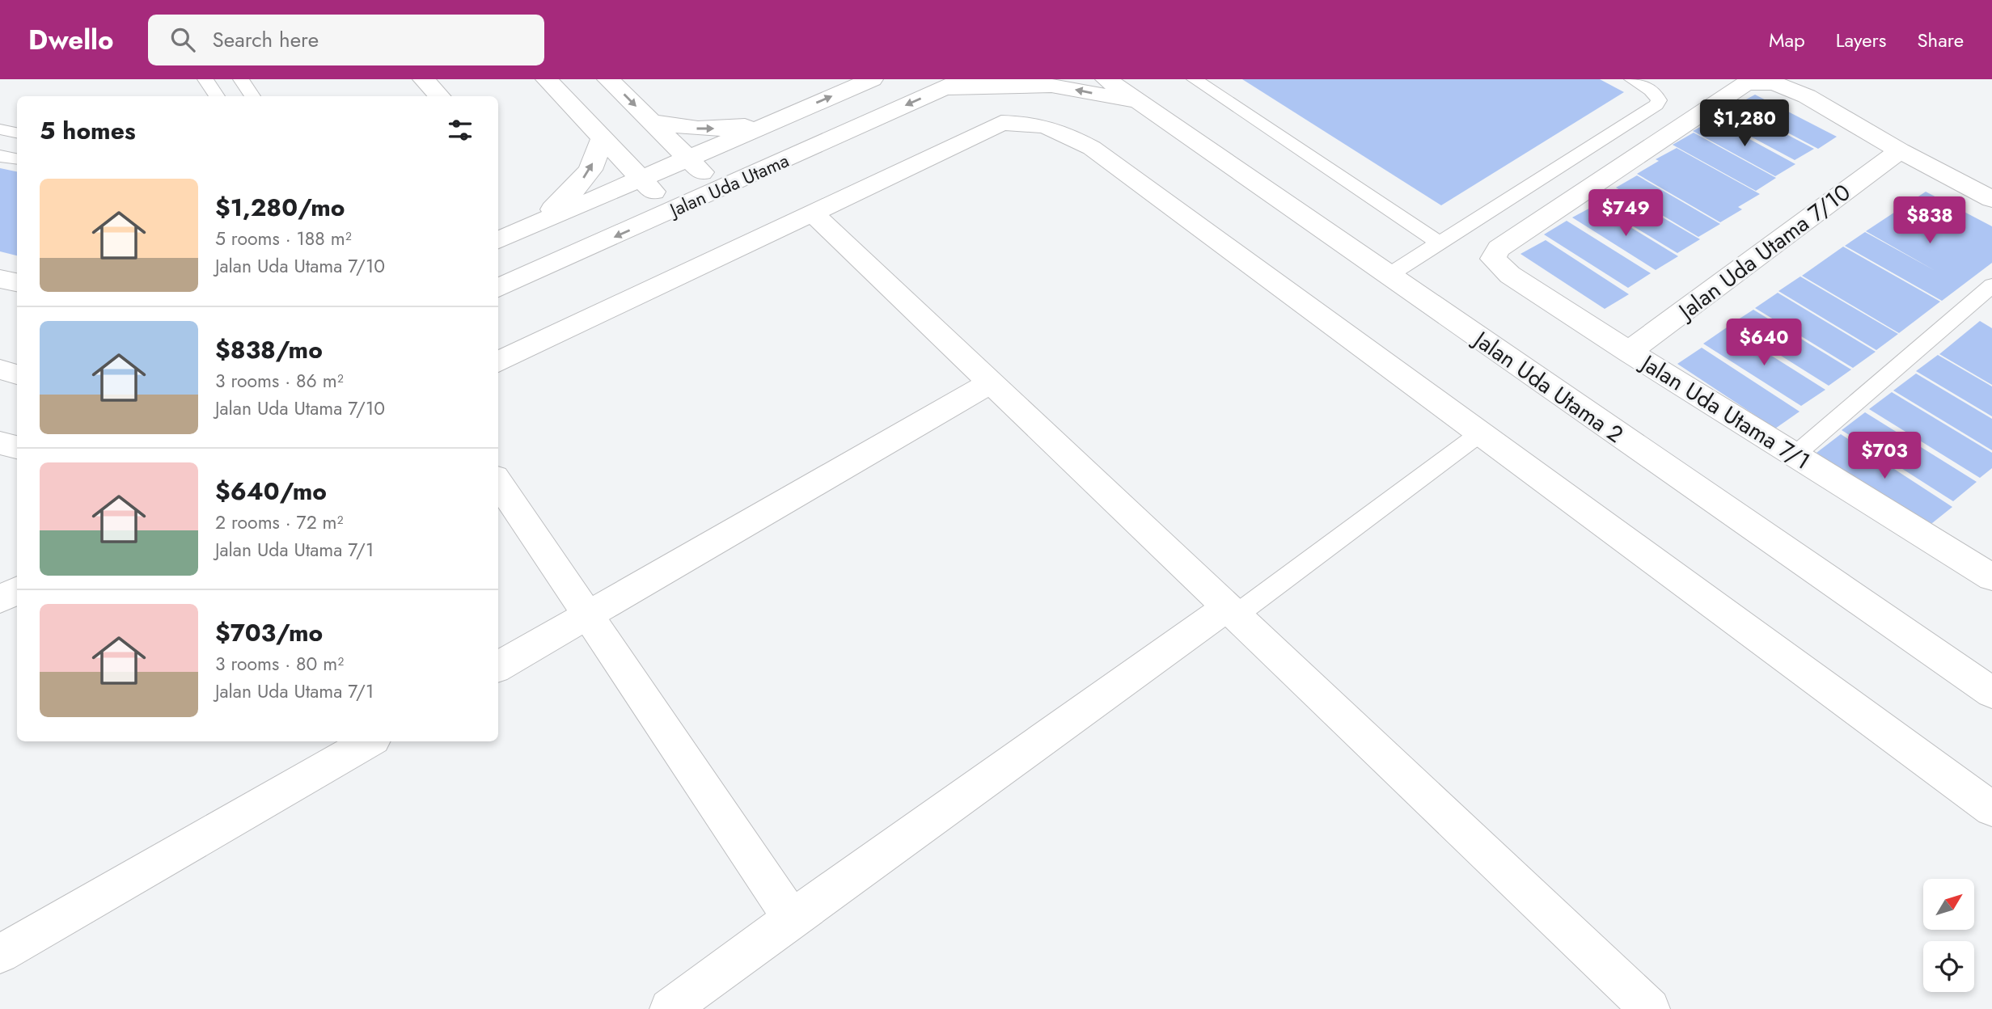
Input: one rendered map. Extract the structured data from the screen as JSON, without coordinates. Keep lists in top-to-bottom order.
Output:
{
  "streets": {
    "street": [
      "Jalan Uda Utama",
      "Jalan Uda Utama 7/10",
      "Jalan Uda Utama 2",
      "Jalan Uda Utama 7/1"
    ]
  },
  "crossings": [
    ["Jalan Uda Utama 7/10", "Jalan Uda Utama 7/1"]
  ],
  "north": "top right",
  "page": {
    "header": "Dwello",
    "search": "Search here",
    "nav": ["Map", "Layers", "Share"],
    "heading": "5 homes",
    "price": [
      "$1,280",
      "$749",
      "$838",
      "$640",
      "$703"
    ],
    "list": [
      {
        "name": "$1,280/mo",
        "note": "5 rooms · 188 m² · Jalan Uda Utama 7/10"
      },
      {
        "name": "$838/mo",
        "note": "3 rooms · 86 m² · Jalan Uda Utama 7/10"
      },
      {
        "name": "$640/mo",
        "note": "2 rooms · 72 m² · Jalan Uda Utama 7/1"
      },
      {
        "name": "$703/mo",
        "note": "3 rooms · 80 m² · Jalan Uda Utama 7/1"
      }
    ]
  }
}
